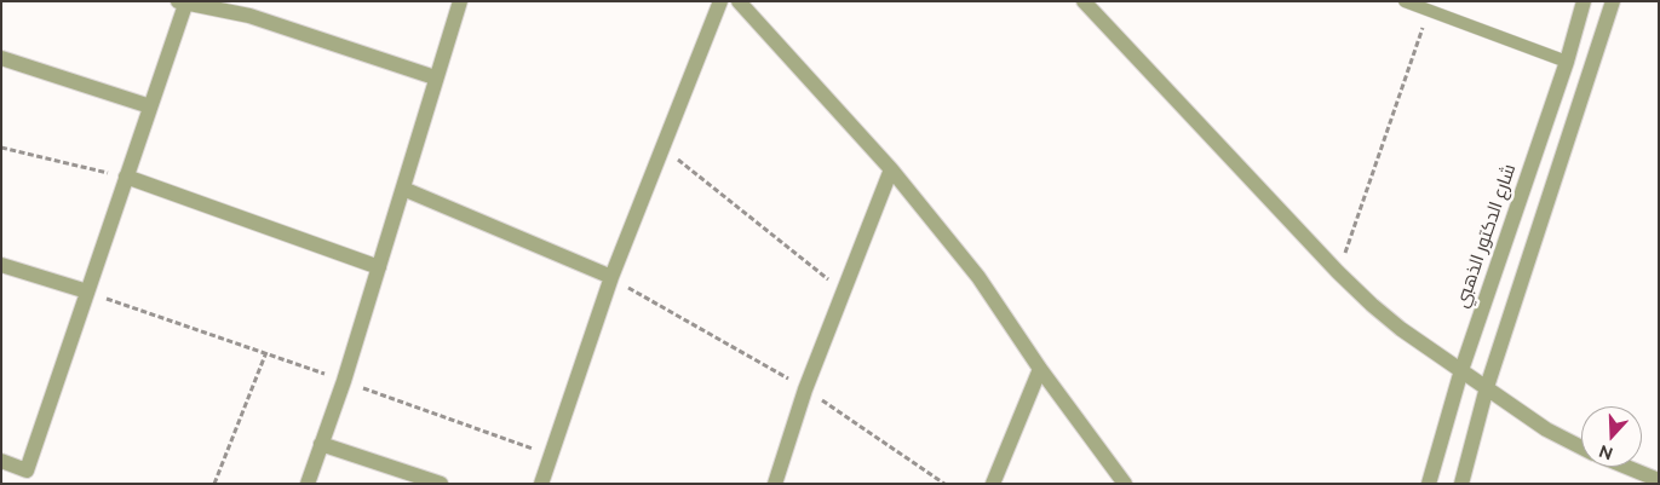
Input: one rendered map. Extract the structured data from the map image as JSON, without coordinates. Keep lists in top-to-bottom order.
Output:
{
  "streets": {
    "street": ["شارع الدكتور الذهبي"]
  },
  "north": "bottom"
}
